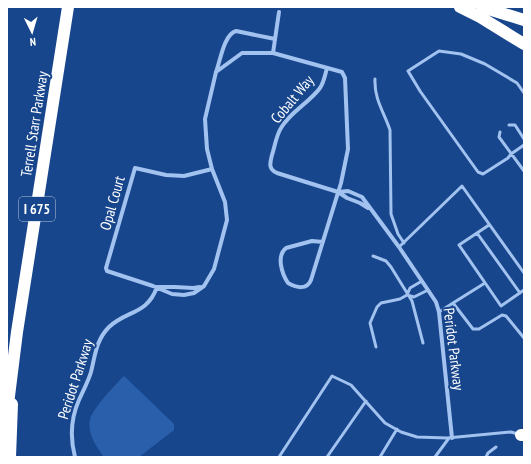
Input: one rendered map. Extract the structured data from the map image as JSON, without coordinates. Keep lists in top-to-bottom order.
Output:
{
  "streets": {
    "highway": ["Terrell Starr Parkway", "I 675"],
    "street": ["Cobalt Way", "Opal Court", "Peridot Parkway"]
  },
  "crossings": [
    ["Cobalt Way", "Peridot Parkway"],
    ["Opal Court", "Peridot Parkway"]
  ],
  "north": "bottom"
}
